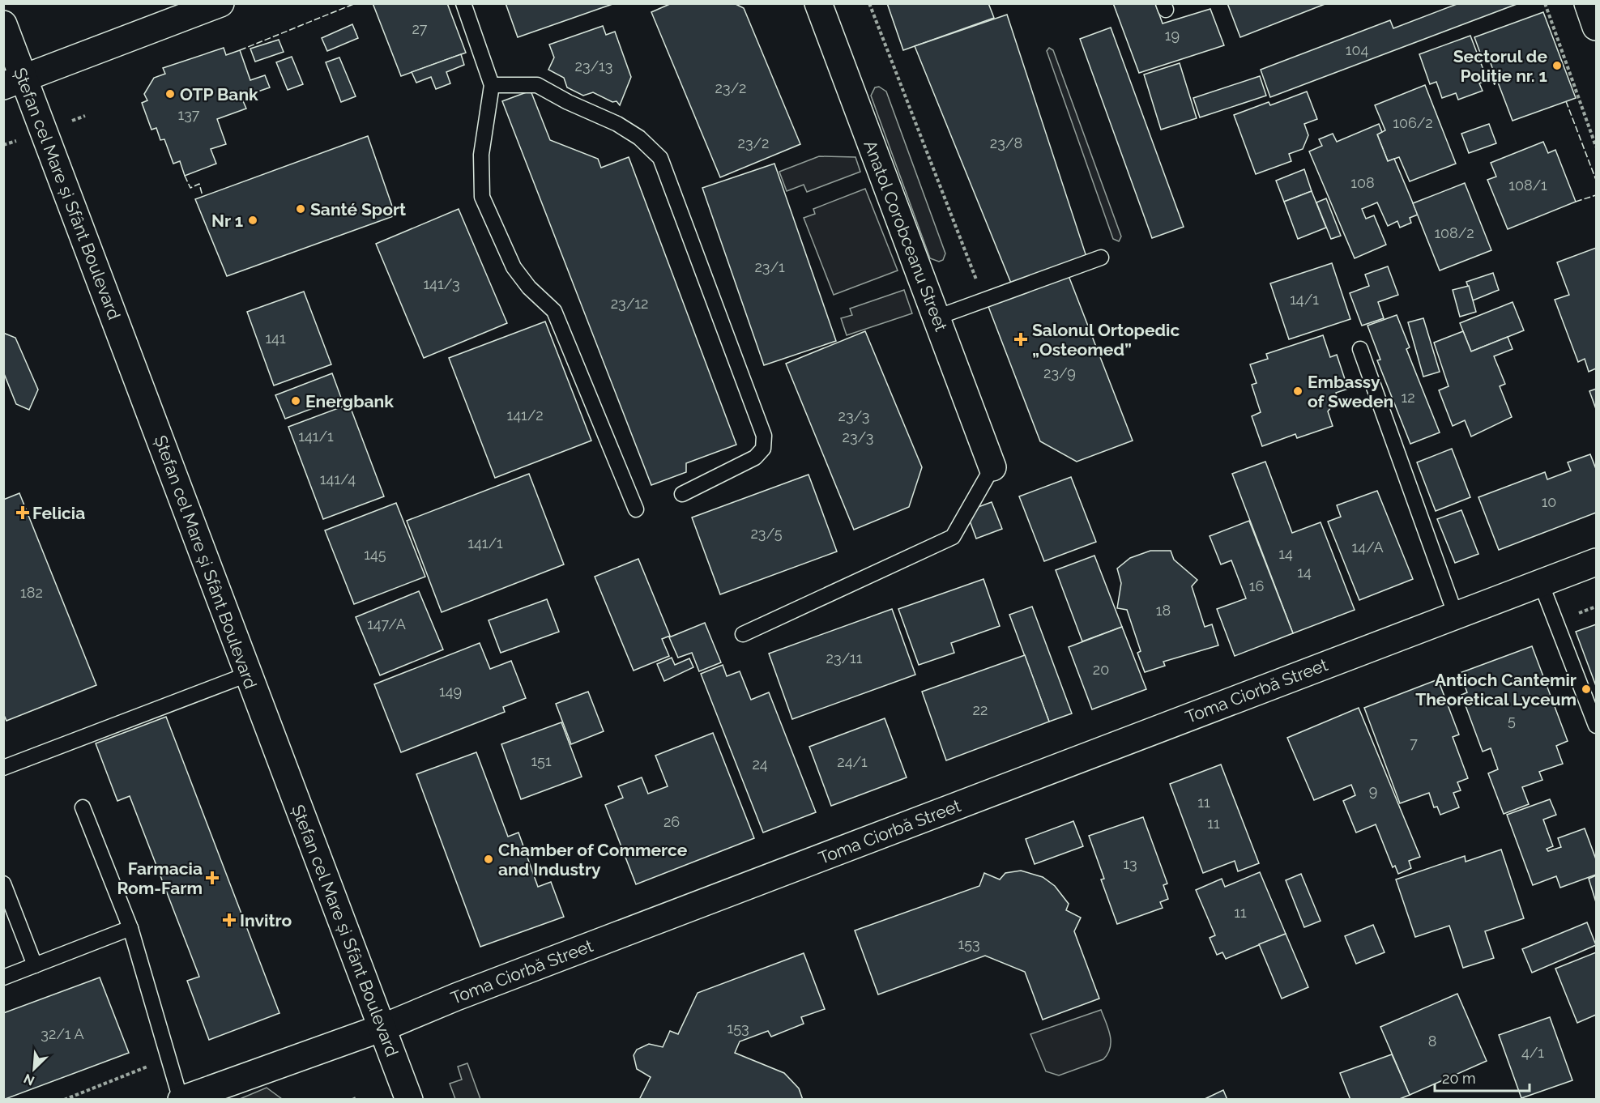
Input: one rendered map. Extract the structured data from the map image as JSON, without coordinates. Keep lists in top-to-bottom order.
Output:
{
  "streets": {
    "street": ["Ștefan cel Mare și Sfânt Boulevard", "Anatol Corobceanu Street", "Toma Ciorbă Street"]
  },
  "crossings": [
    ["Ștefan cel Mare și Sfânt Boulevard", "Toma Ciorbă Street"]
  ],
  "places": {
    "other": [
      "Sectorul de Poliție nr. 1",
      "OTP Bank",
      "Santé Sport",
      "Nr 1",
      "Embassy of Sweden",
      "Energbank",
      "Antioch Cantemir Theoretical Lyceum",
      "Chamber of Commerce and Industry"
    ],
    "health": [
      "Salonul Ortopedic „Osteomed”",
      "Felicia",
      "Farmacia Rom-Farm",
      "Invitro"
    ]
  },
  "house_numbers": [
    "27",
    "19",
    "104",
    "23/13",
    "23/2",
    "137",
    "106/2",
    "23/2",
    "23/8",
    "108",
    "108/1",
    "108/2",
    "23/1",
    "141/3",
    "14/1",
    "23/12",
    "141",
    "23/9",
    "12",
    "141/2",
    "23/3",
    "141/1",
    "23/3",
    "141/4",
    "10",
    "23/5",
    "141/1",
    "14/A",
    "14",
    "145",
    "14",
    "16",
    "182",
    "18",
    "147/A",
    "23/11",
    "20",
    "149",
    "22",
    "5",
    "7",
    "151",
    "24/1",
    "24",
    "9",
    "11",
    "26",
    "11",
    "13",
    "11",
    "153",
    "153",
    "32/1 A",
    "8",
    "4/1"
  ],
  "scale_bar": "20 m",
  "north": "bottom left"
}
